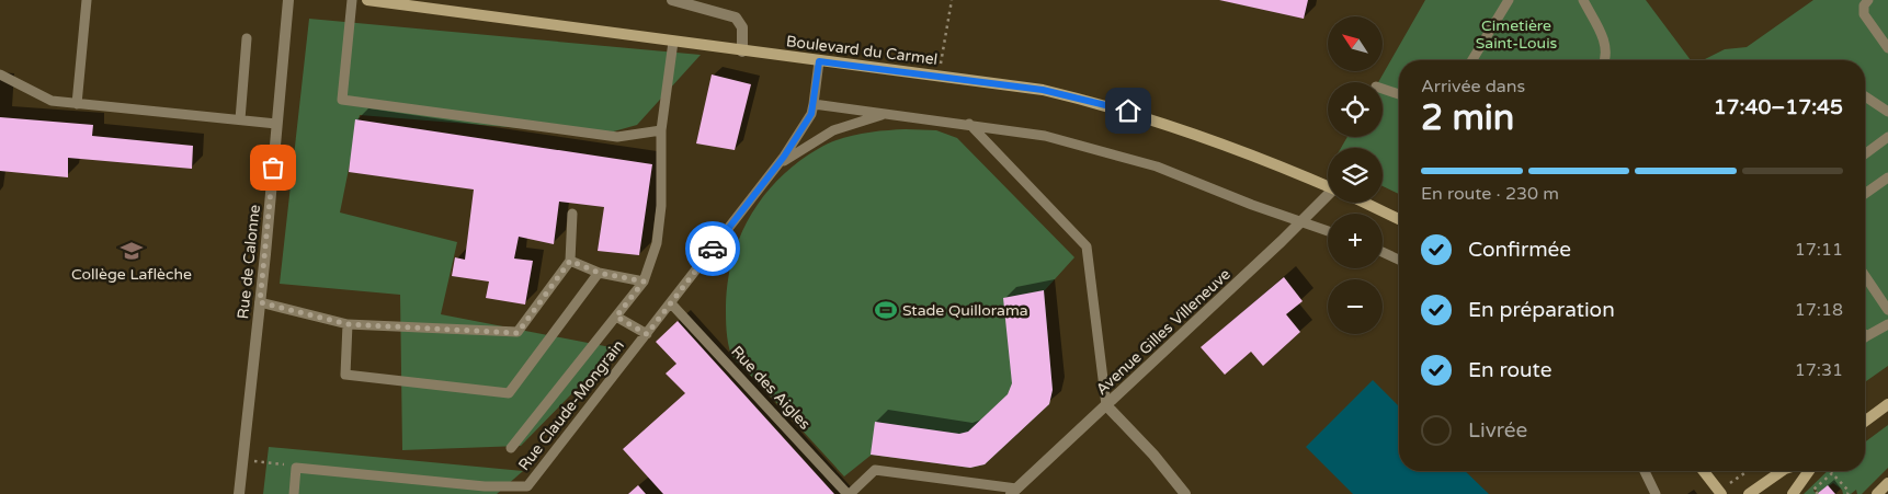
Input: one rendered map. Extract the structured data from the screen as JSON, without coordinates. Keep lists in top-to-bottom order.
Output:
{
  "streets": {
    "street": ["Boulevard du Carmel", "Rue de Calonne", "Avenue Gilles Villeneuve"],
    "lane": ["Rue des Aigles", "Rue Claude-Mongrain"]
  },
  "crossings": [
    ["Boulevard du Carmel", "Rue Claude-Mongrain"],
    ["Rue des Aigles", "Rue Claude-Mongrain"]
  ],
  "parks": ["Cimetière Saint-Louis"],
  "places": {
    "school or university": ["Collège Laflèche"],
    "sports": ["Stade Quillorama"]
  },
  "north": "top left",
  "page": {
    "map_buttons": ["+", "−"],
    "heading": ["2 min", "Arrivée dans", "17:40–17:45"],
    "bar": "En route · 230 m",
    "list": [
      ["Confirmée", "17:11"],
      ["En préparation", "17:18"],
      ["En route", "17:31"],
      "Livrée"
    ]
  }
}
